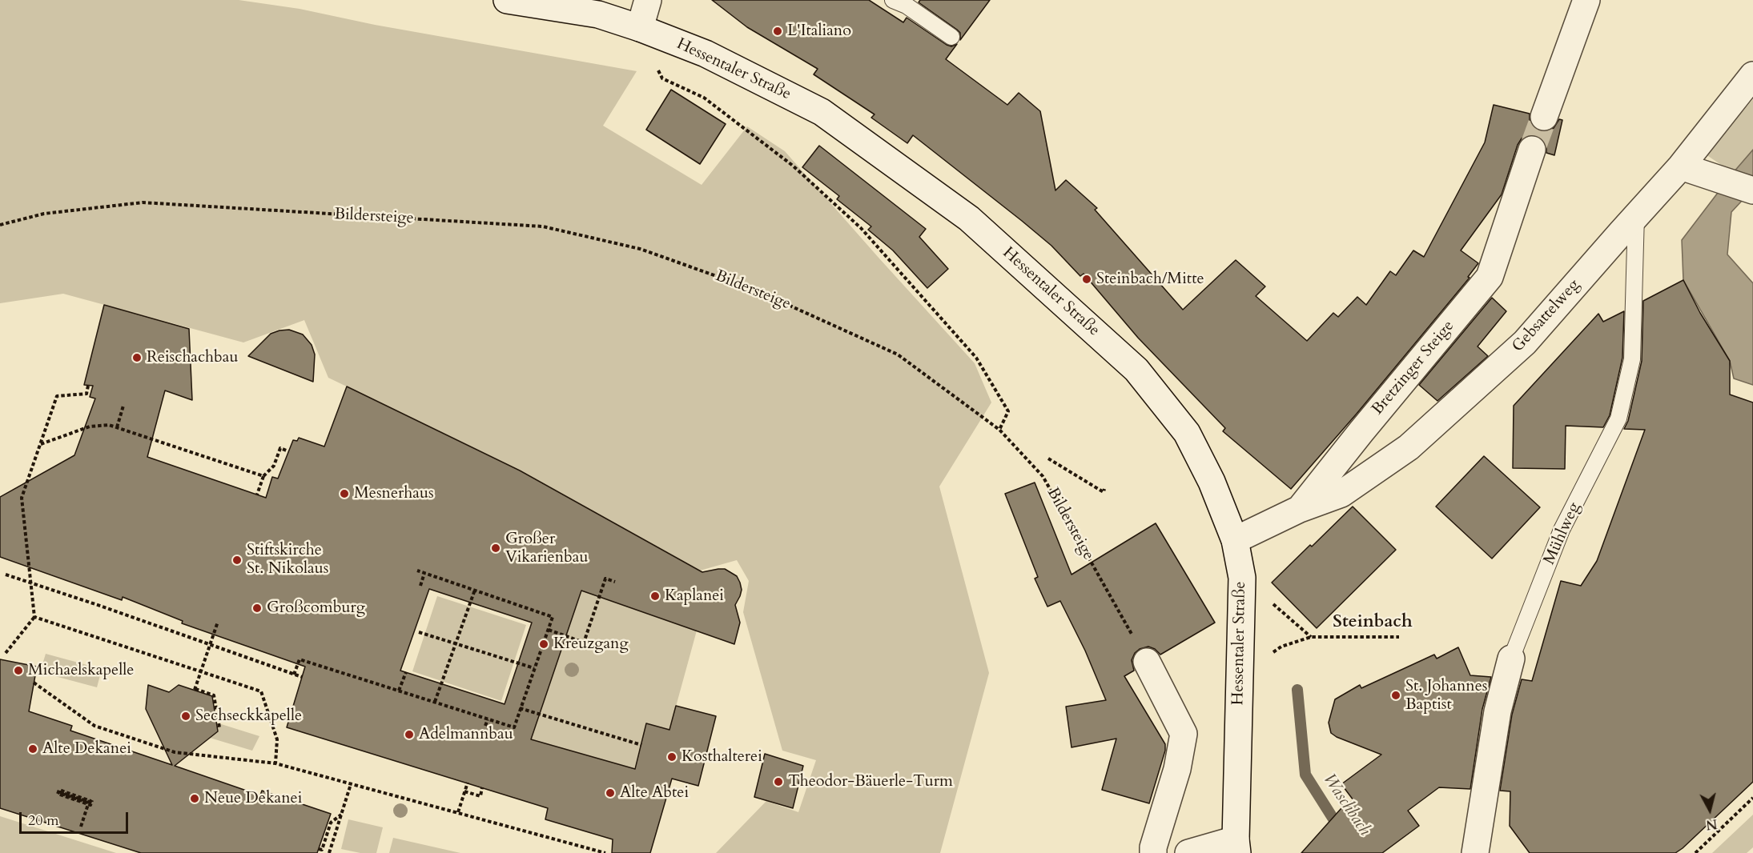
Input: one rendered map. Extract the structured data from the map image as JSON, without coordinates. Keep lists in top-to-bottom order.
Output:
{
  "streets": {
    "street": [
      "Hessentaler Straße",
      "Gebsattelweg",
      "Bretzinger Steige",
      "Mühlweg"
    ],
    "path": ["Bildersteige"]
  },
  "crossings": [
    ["Hessentaler Straße", "Bretzinger Steige"],
    ["Gebsattelweg", "Bretzinger Steige"],
    ["Gebsattelweg", "Mühlweg"]
  ],
  "districts": ["Steinbach"],
  "water": ["Waschbach"],
  "places": [
    "L'Italiano",
    "Steinbach/Mitte",
    "Reischachbau",
    "Mesnerhaus",
    "Großer Vikarienbau",
    "Stiftskirche St. Nikolaus",
    "Kaplanei",
    "Großcomburg",
    "Kreuzgang",
    "Michaelskapelle",
    "St. Johannes Baptist",
    "Sechseckkapelle",
    "Adelmannbau",
    "Alte Dekanei",
    "Kosthalterei",
    "Theodor-Bäuerle-Turm",
    "Alte Abtei",
    "Neue Dekanei"
  ],
  "scale_bar": "20 m",
  "north": "bottom"
}
